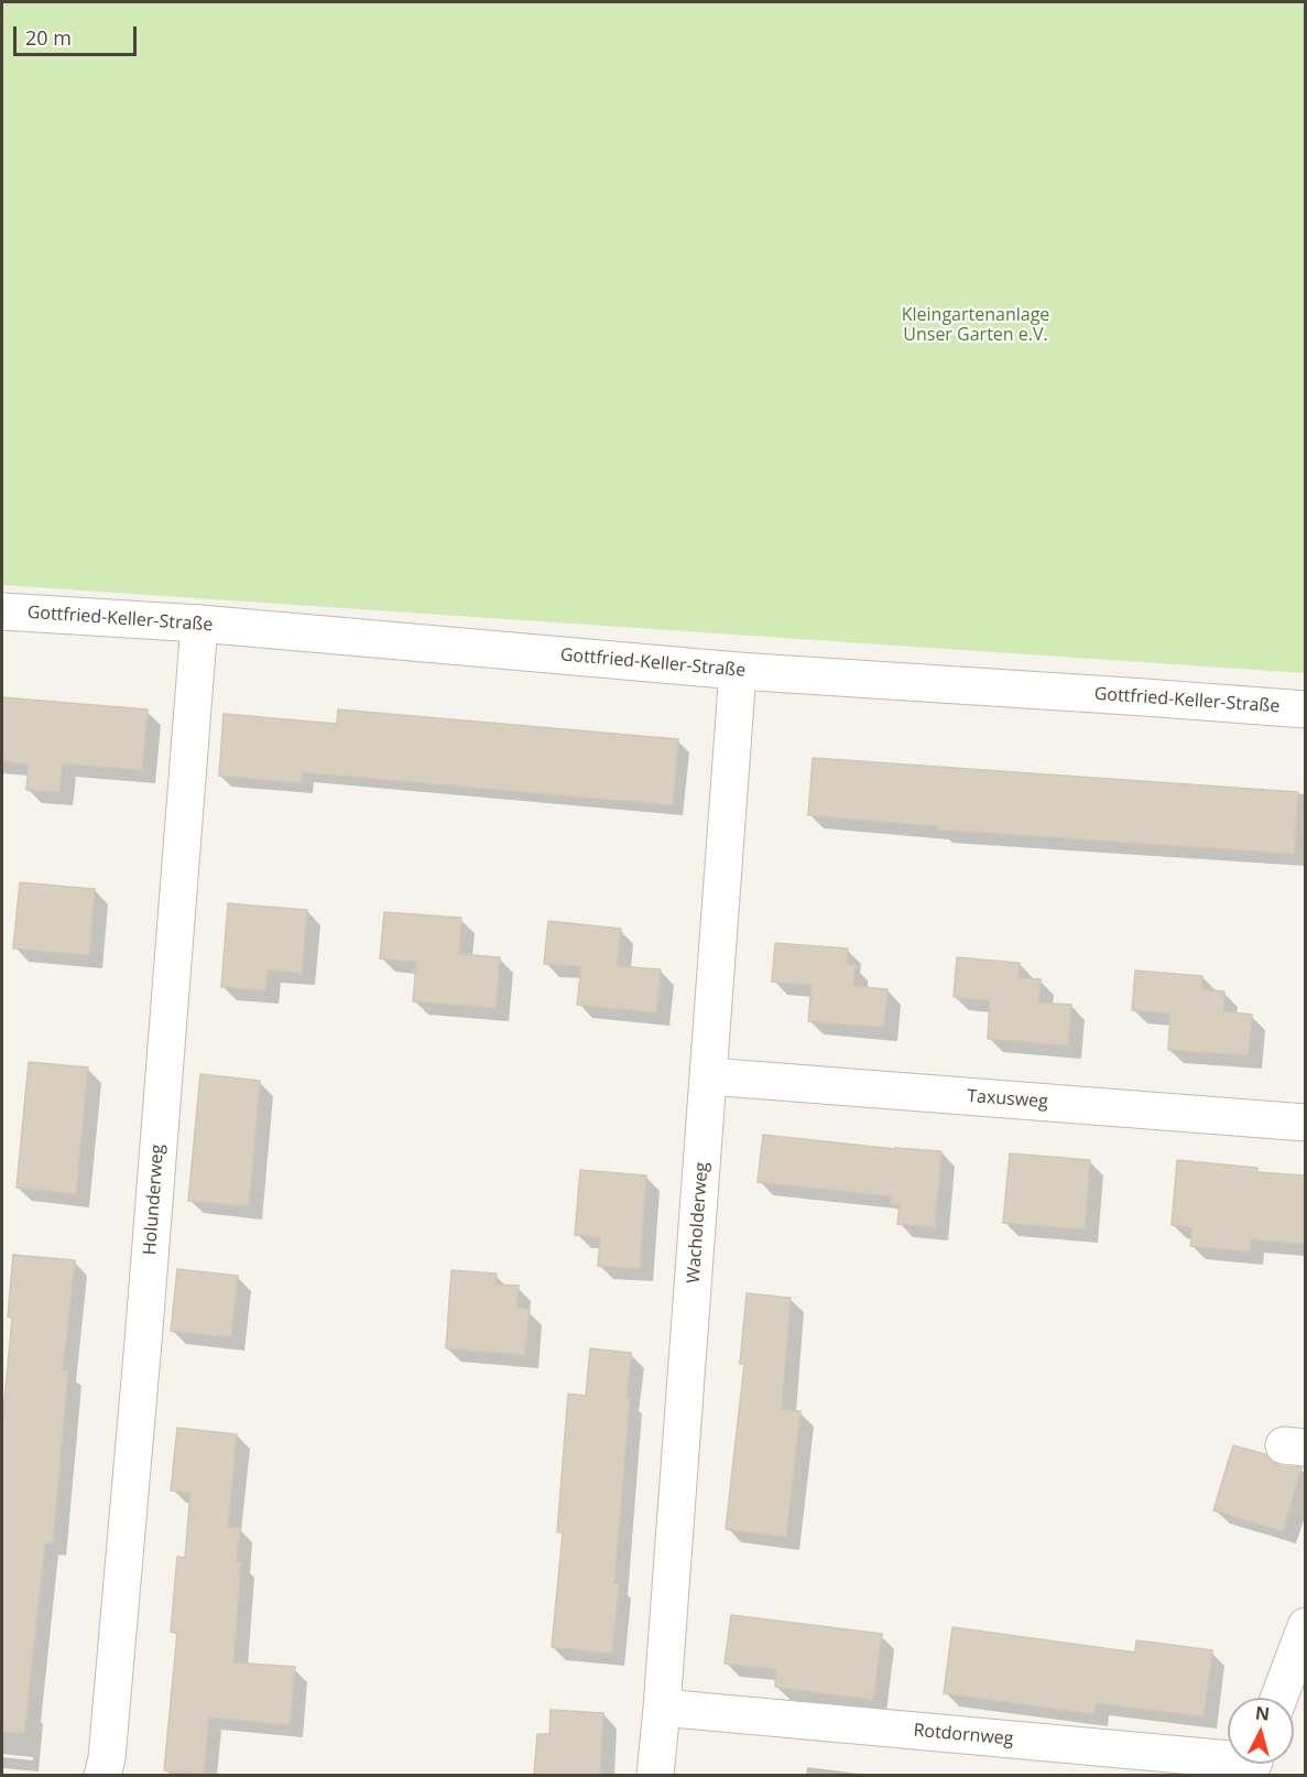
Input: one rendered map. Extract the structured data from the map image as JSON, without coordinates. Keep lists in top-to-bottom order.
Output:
{
  "streets": {
    "street": [
      "Gottfried-Keller-Straße",
      "Taxusweg",
      "Holunderweg",
      "Wacholderweg",
      "Rotdornweg"
    ]
  },
  "crossings": [
    ["Gottfried-Keller-Straße", "Holunderweg"],
    ["Gottfried-Keller-Straße", "Wacholderweg"],
    ["Taxusweg", "Wacholderweg"],
    ["Wacholderweg", "Rotdornweg"]
  ],
  "parks": ["Kleingartenanlage Unser Garten e.V."],
  "scale_bar": "20 m",
  "north": "top"
}
